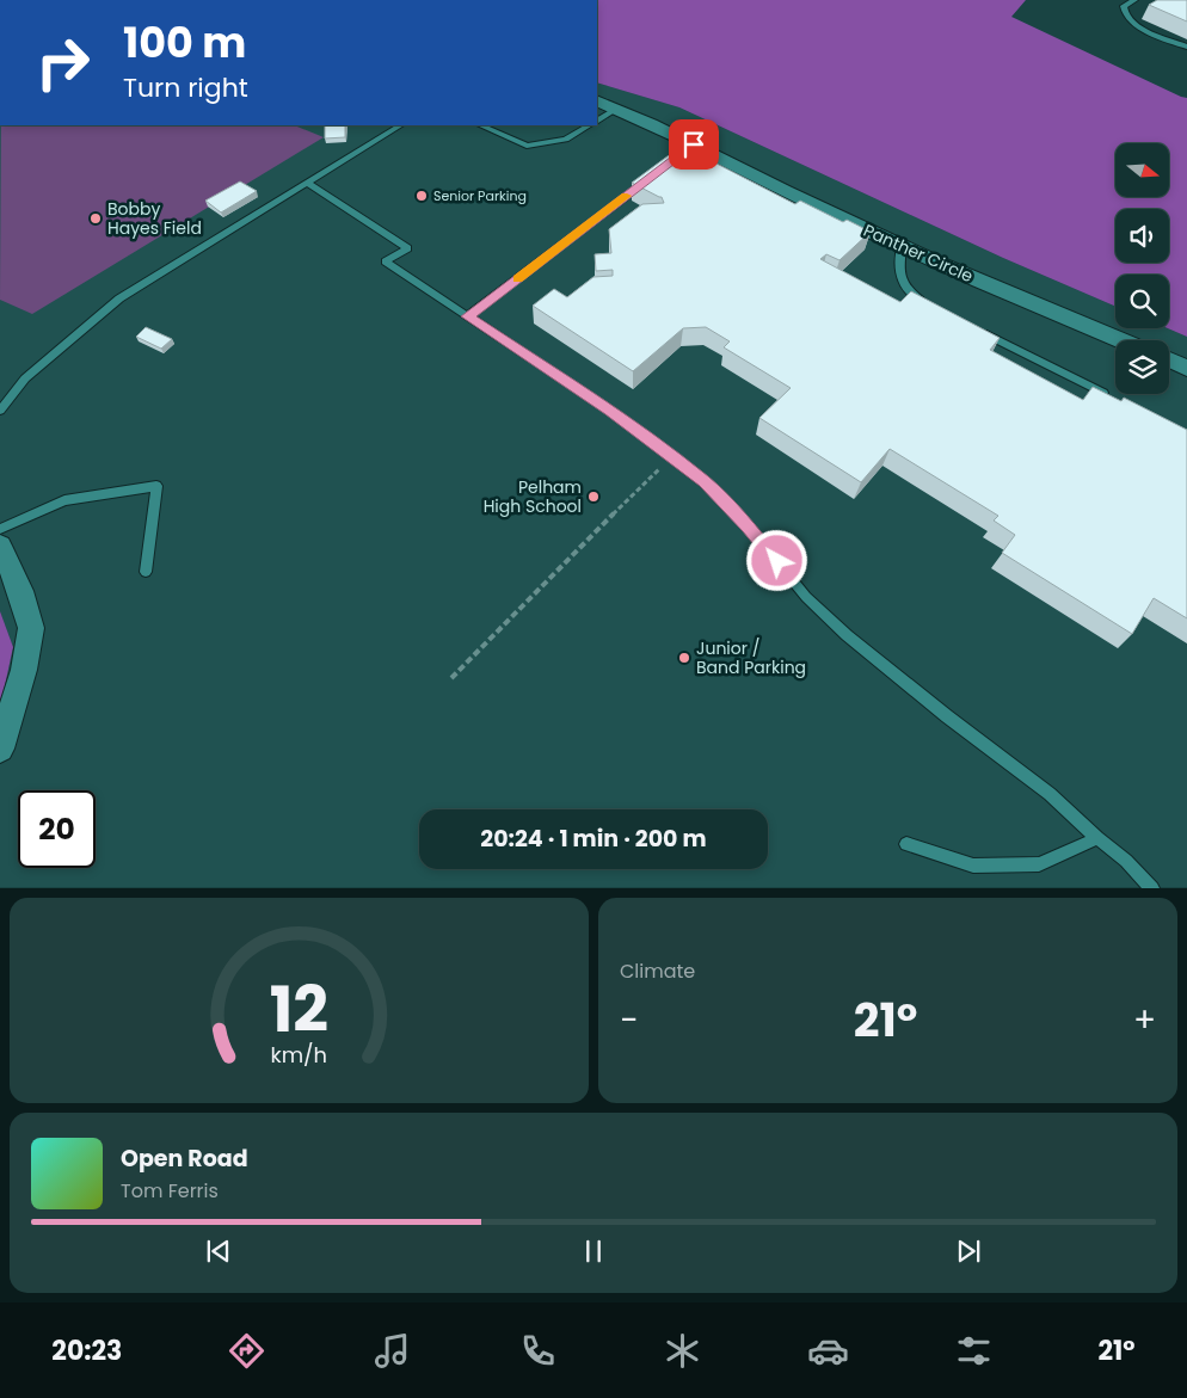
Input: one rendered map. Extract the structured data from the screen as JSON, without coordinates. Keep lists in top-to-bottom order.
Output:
{
  "streets": {
    "street": ["Panther Circle"]
  },
  "places": [
    "Senior Parking",
    "Bobby Hayes Field",
    "Pelham High School",
    "Junior / Band Parking"
  ],
  "north": "right",
  "page": {
    "turn": ["100 m", "Turn right"],
    "limit": "20",
    "trip": "20:24 · 1 min · 200 m",
    "tile": "Climate",
    "heat": ["−", "21°", "+"],
    "song": ["Open Road", "Tom Ferris"],
    "tabs": ["20:23", "21°"],
    "gauge": ["12", "km/h"]
  }
}
